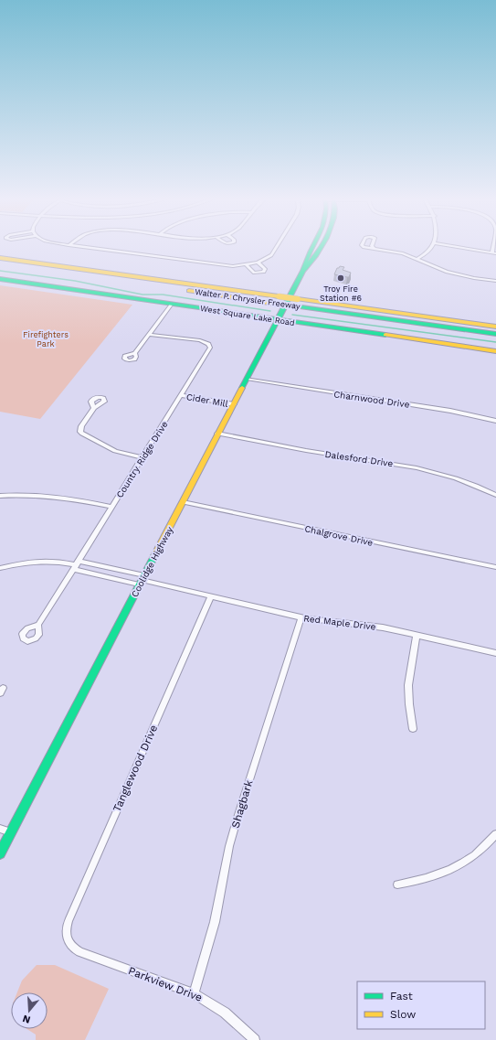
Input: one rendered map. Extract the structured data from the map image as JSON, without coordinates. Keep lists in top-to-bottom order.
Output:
{
  "streets": {
    "main road": ["Walter P. Chrysler Freeway", "West Square Lake Road", "Coolidge Highway"],
    "street": [
      "Charnwood Drive",
      "Cider Mill",
      "Dalesford Drive",
      "Country Ridge Drive",
      "Chalgrove Drive",
      "Red Maple Drive",
      "Tanglewood Drive",
      "Shagbark",
      "Parkview Drive"
    ]
  },
  "crossings": [
    ["West Square Lake Road", "Coolidge Highway"],
    ["Charnwood Drive", "Coolidge Highway"],
    ["Cider Mill", "Country Ridge Drive"],
    ["Cider Mill", "Coolidge Highway"],
    ["Dalesford Drive", "Coolidge Highway"],
    ["Chalgrove Drive", "Coolidge Highway"],
    ["Coolidge Highway", "Red Maple Drive"],
    ["Red Maple Drive", "Tanglewood Drive"],
    ["Red Maple Drive", "Shagbark"],
    ["Tanglewood Drive", "Parkview Drive"],
    ["Shagbark", "Parkview Drive"]
  ],
  "parks": ["Firefighters Park"],
  "places": ["Troy Fire Station #6"],
  "legend": ["Fast", "Slow"],
  "north": "bottom"
}
